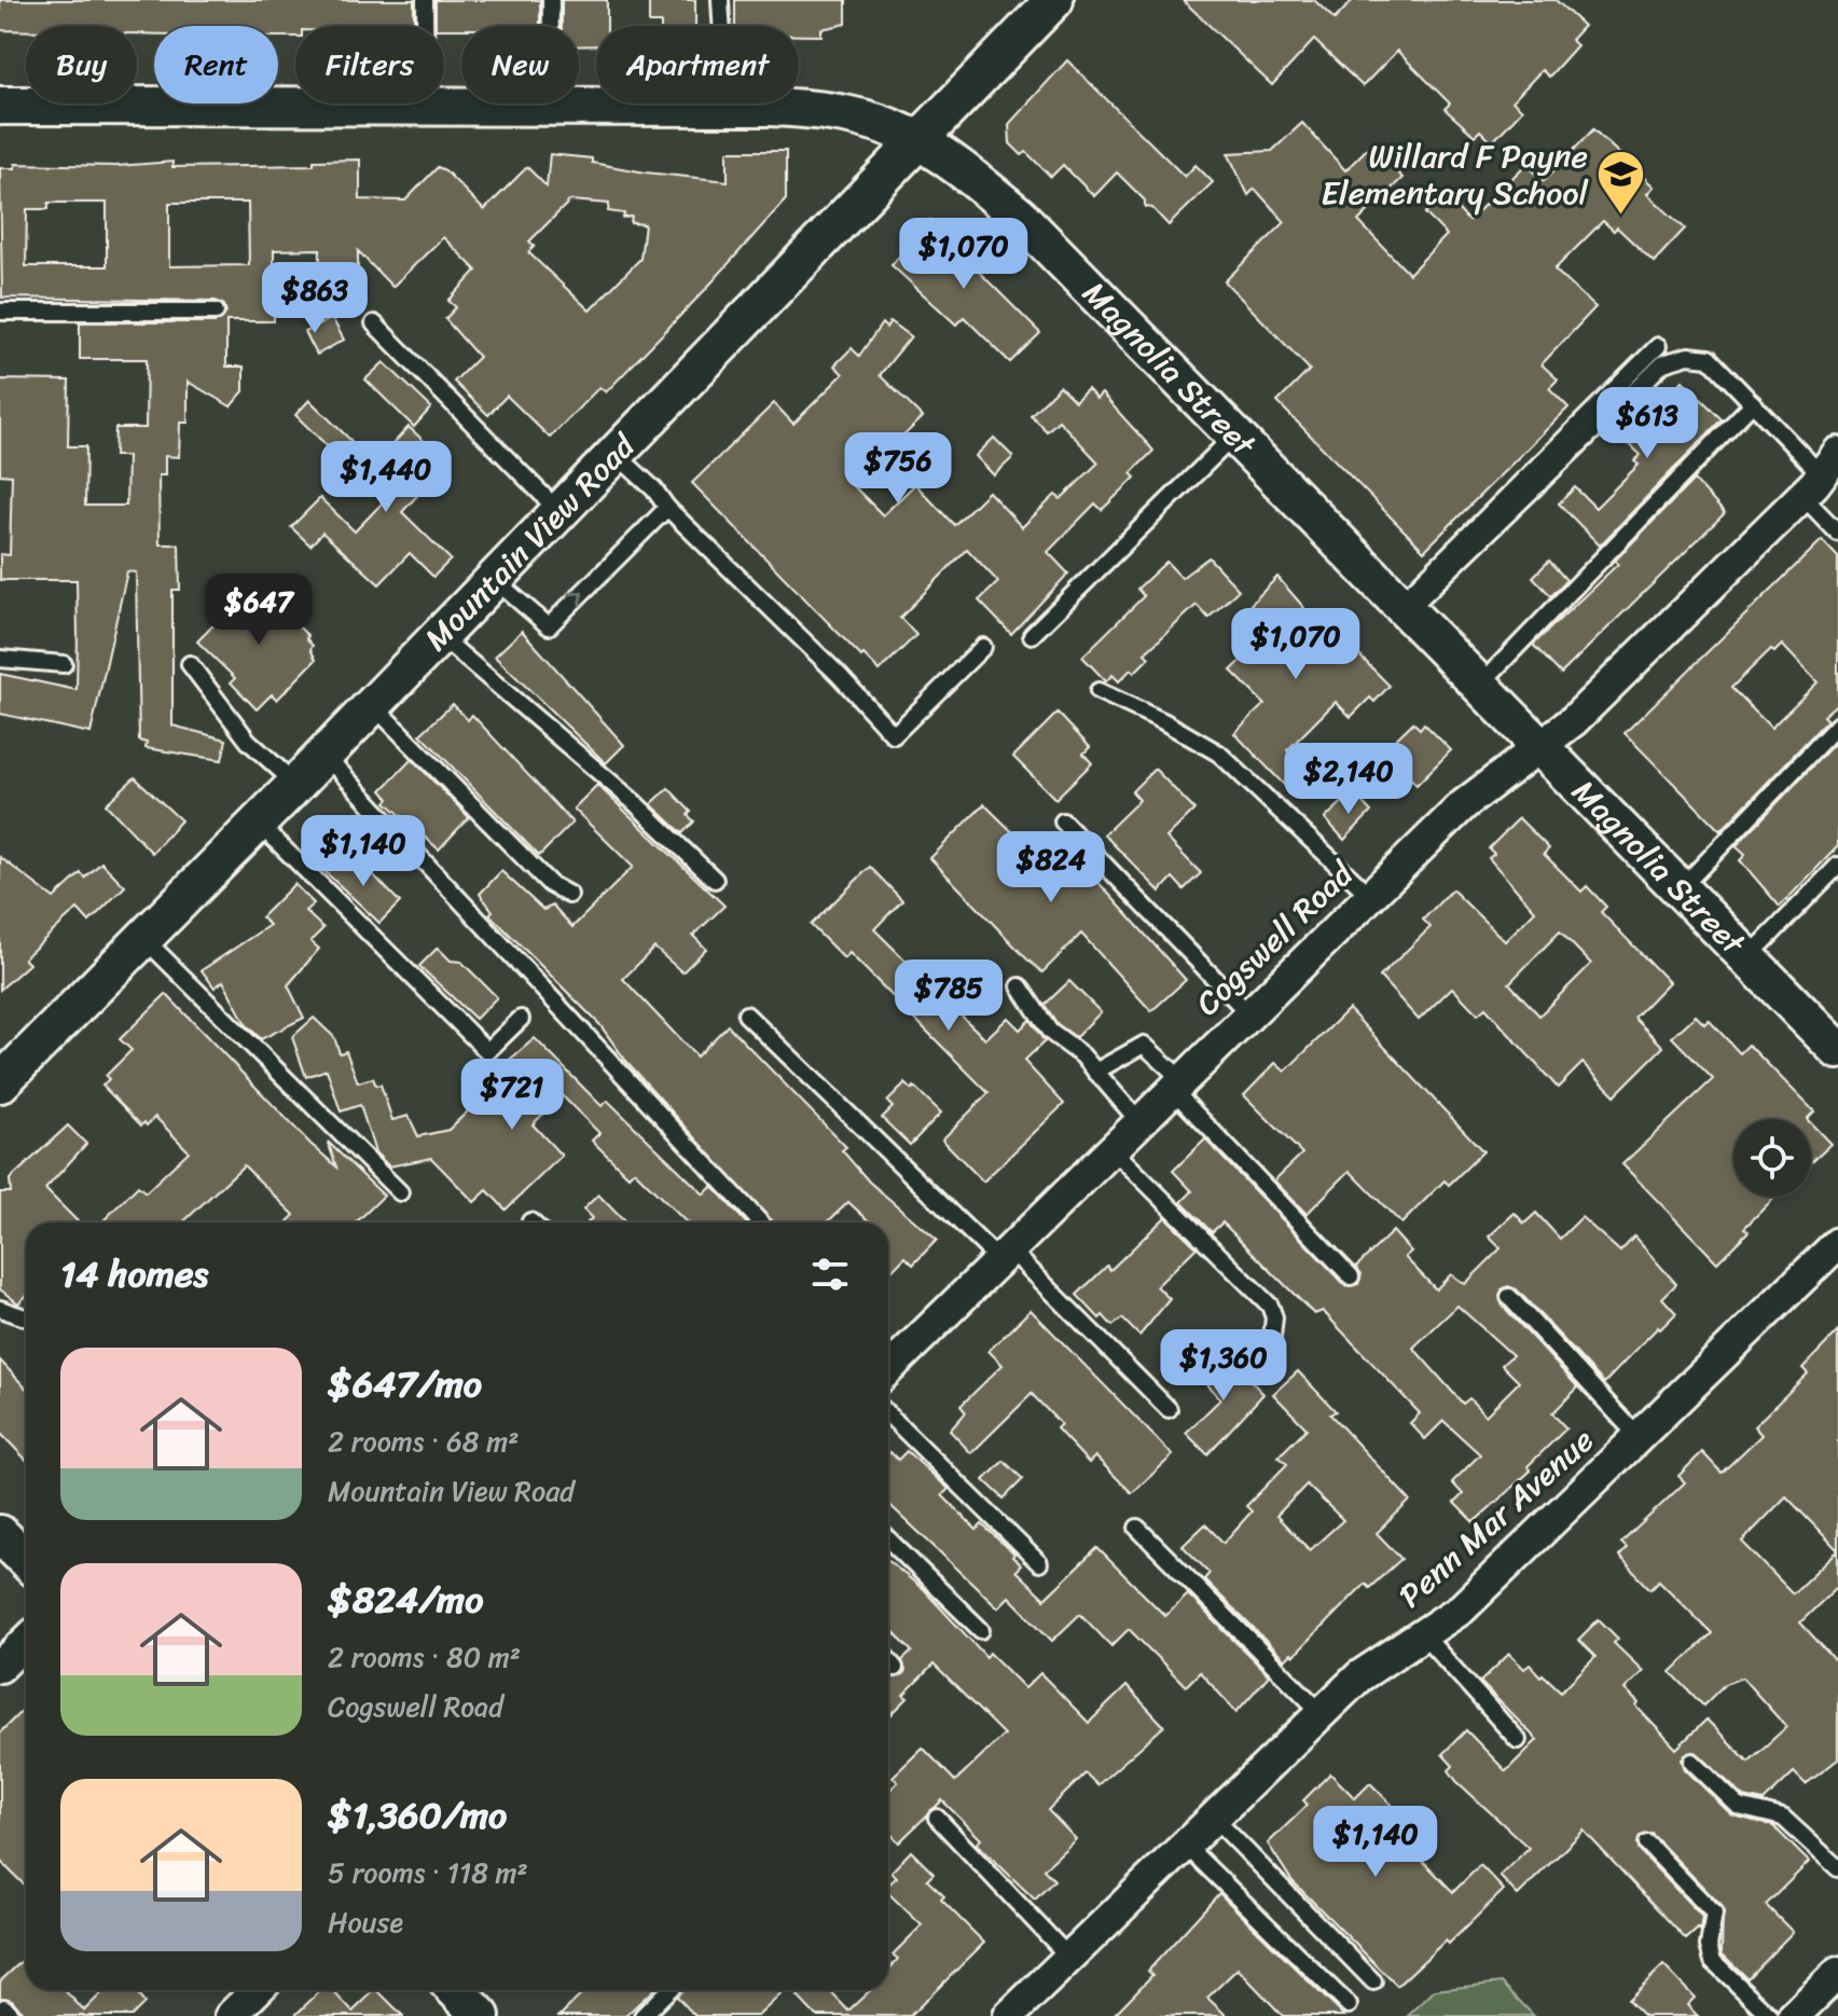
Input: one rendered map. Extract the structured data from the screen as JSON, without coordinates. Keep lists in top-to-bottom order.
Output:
{
  "streets": {
    "street": [
      "Magnolia Street",
      "Mountain View Road",
      "Cogswell Road",
      "Penn Mar Avenue"
    ]
  },
  "crossings": [
    ["Magnolia Street", "Mountain View Road"],
    ["Magnolia Street", "Cogswell Road"]
  ],
  "places": {
    "school or university": ["Willard F Payne Elementary School"]
  },
  "page": {
    "chip": [
      "Buy",
      "Rent",
      "Filters",
      "New",
      "Apartment"
    ],
    "price": [
      "$1,070",
      "$863",
      "$613",
      "$756",
      "$1,440",
      "$647",
      "$1,070",
      "$2,140",
      "$1,140",
      "$824",
      "$785",
      "$721",
      "$1,360",
      "$1,140"
    ],
    "heading": "14 homes",
    "list": [
      {
        "name": "$647/mo",
        "note": "2 rooms · 68 m² · Mountain View Road"
      },
      {
        "name": "$824/mo",
        "note": "2 rooms · 80 m² · Cogswell Road"
      },
      {
        "name": "$1,360/mo",
        "note": "5 rooms · 118 m² · House"
      }
    ]
  }
}
